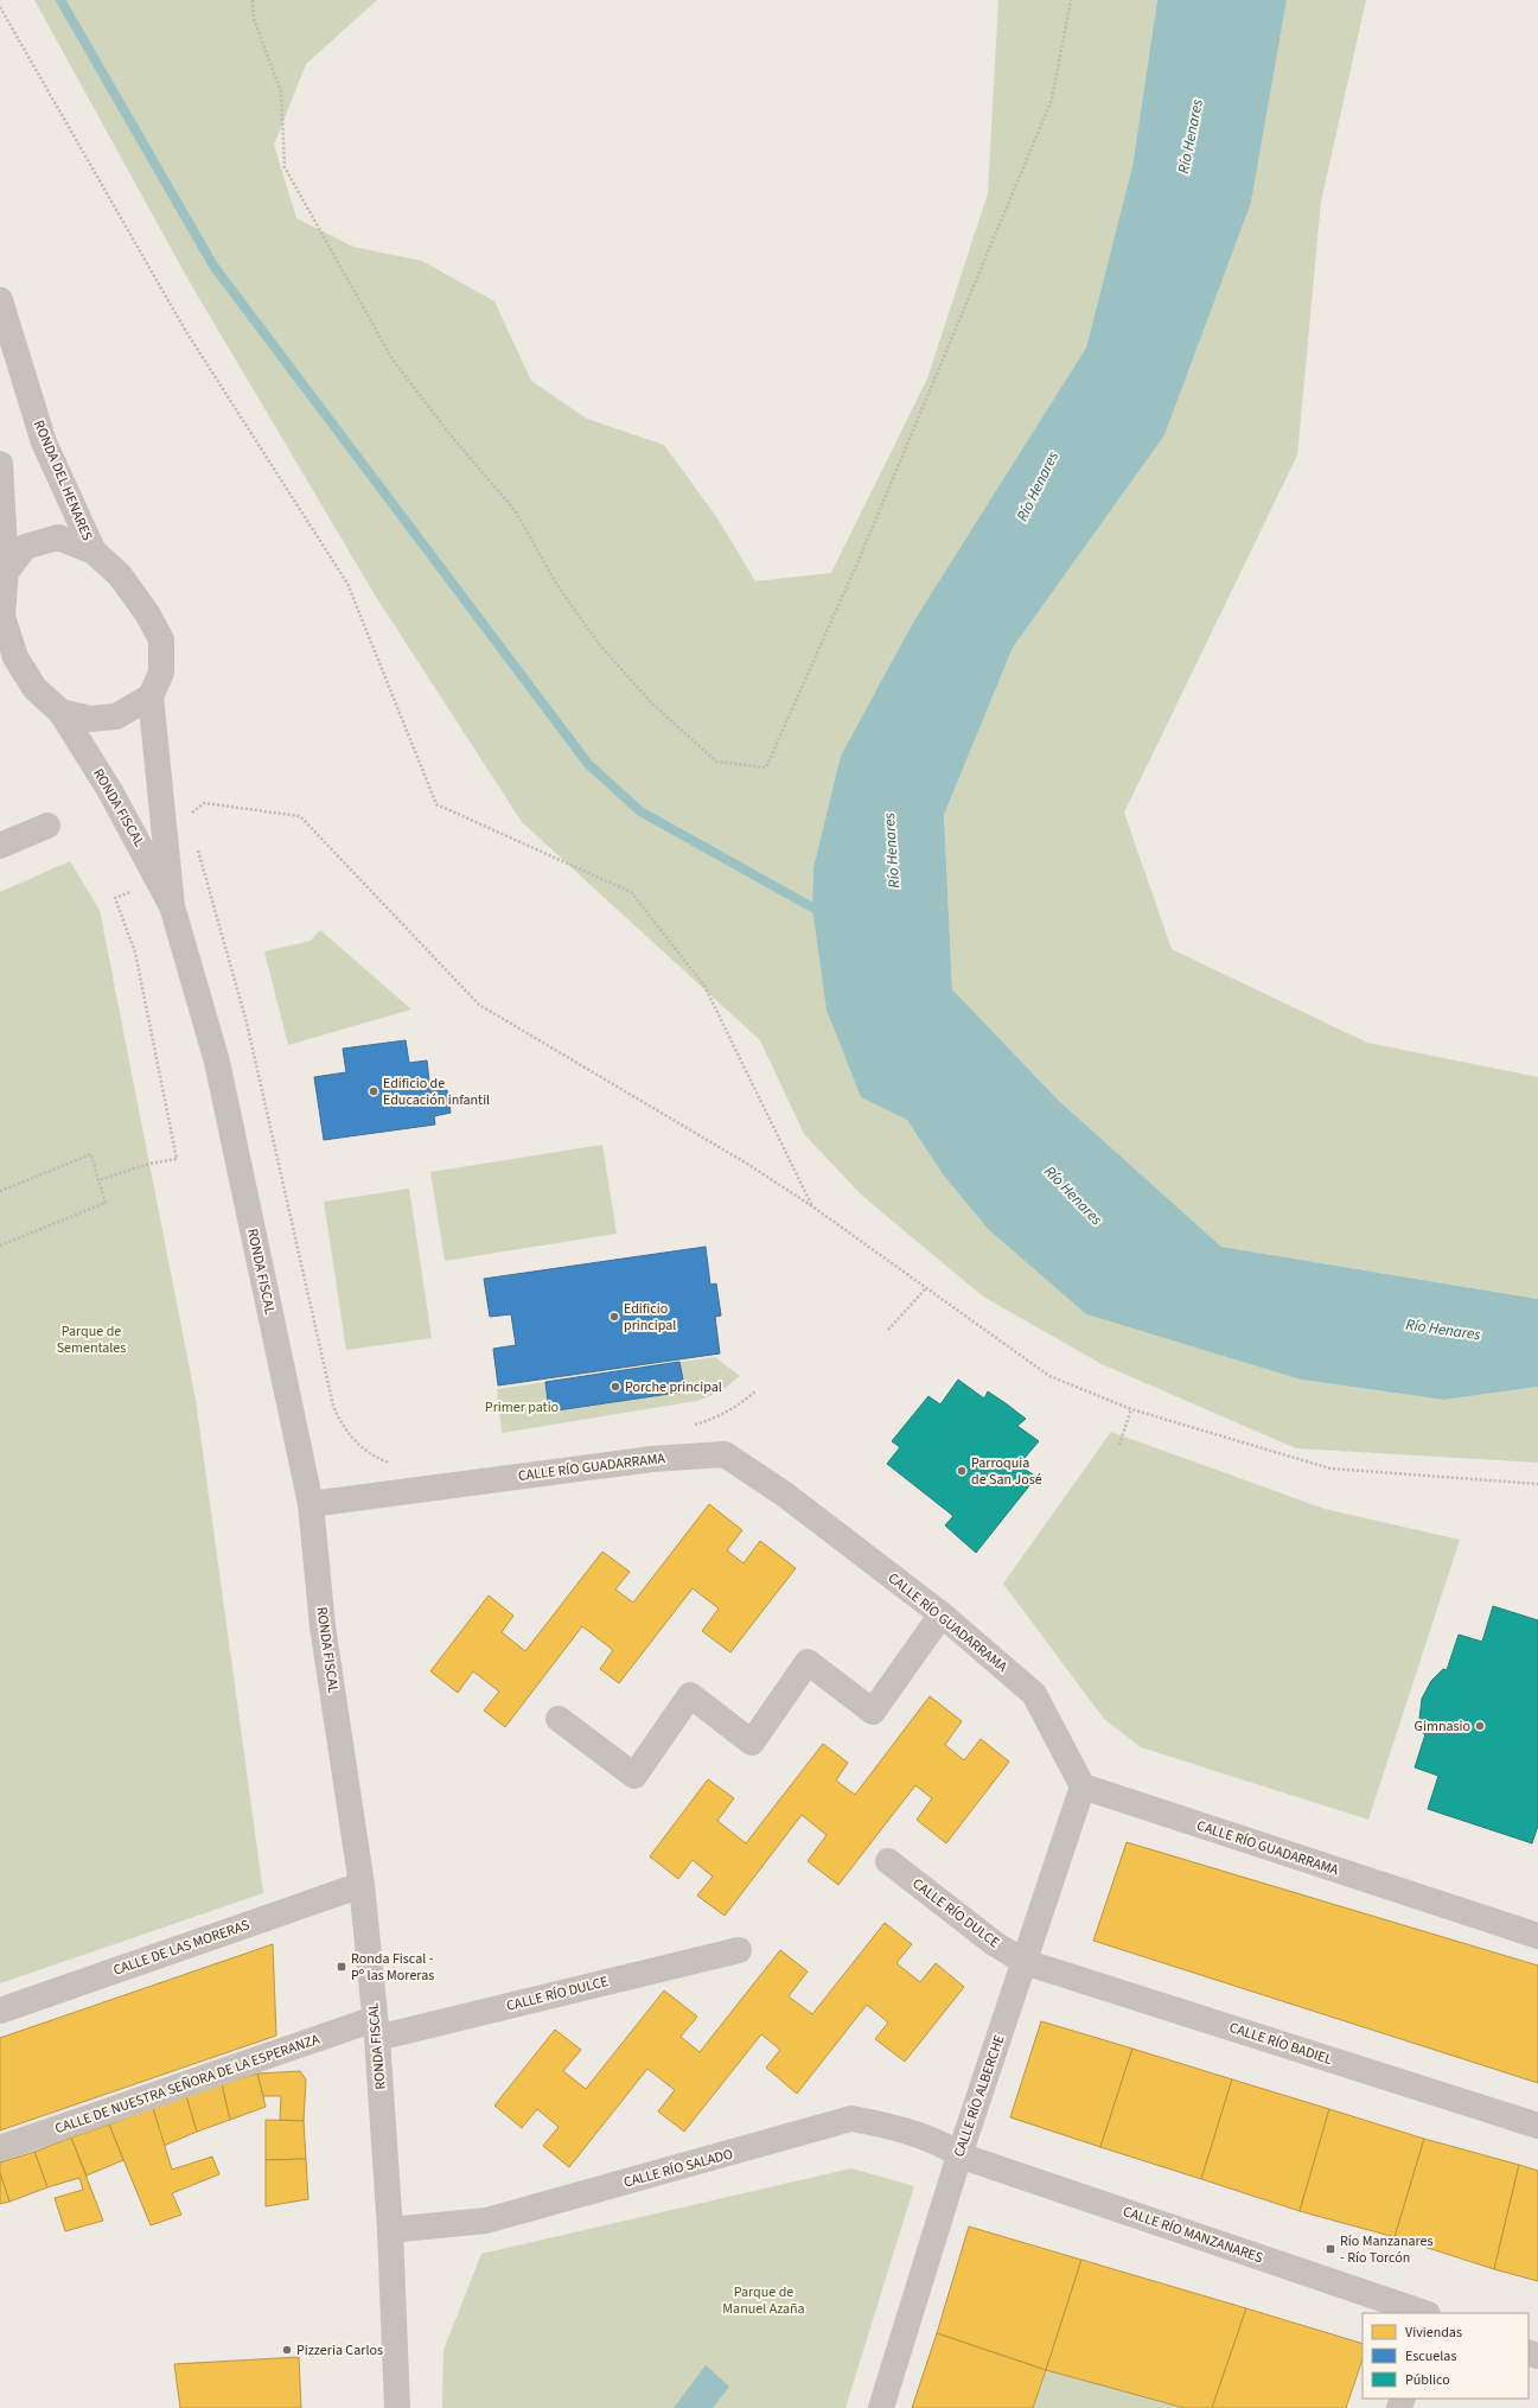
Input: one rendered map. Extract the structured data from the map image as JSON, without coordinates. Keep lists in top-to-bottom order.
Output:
{
  "streets": {
    "street": [
      "RONDA DEL HENARES",
      "RONDA FISCAL",
      "CALLE RÍO GUADARRAMA",
      "CALLE RÍO DULCE",
      "CALLE DE LAS MORERAS",
      "CALLE RÍO BADIEL",
      "CALLE DE NUESTRA SEÑORA DE LA ESPERANZA",
      "CALLE RÍO ALBERCHE",
      "CALLE RÍO SALADO",
      "CALLE RÍO MANZANARES"
    ]
  },
  "crossings": [
    ["RONDA DEL HENARES", "RONDA FISCAL"],
    ["RONDA FISCAL", "CALLE RÍO GUADARRAMA"],
    ["RONDA FISCAL", "CALLE RÍO DULCE"],
    ["RONDA FISCAL", "CALLE DE LAS MORERAS"],
    ["RONDA FISCAL", "CALLE DE NUESTRA SEÑORA DE LA ESPERANZA"],
    ["RONDA FISCAL", "CALLE RÍO SALADO"],
    ["CALLE RÍO GUADARRAMA", "CALLE RÍO ALBERCHE"],
    ["CALLE RÍO DULCE", "CALLE RÍO BADIEL"],
    ["CALLE RÍO DULCE", "CALLE DE NUESTRA SEÑORA DE LA ESPERANZA"],
    ["CALLE RÍO DULCE", "CALLE RÍO ALBERCHE"],
    ["CALLE RÍO BADIEL", "CALLE RÍO ALBERCHE"],
    ["CALLE RÍO ALBERCHE", "CALLE RÍO SALADO"],
    ["CALLE RÍO ALBERCHE", "CALLE RÍO MANZANARES"],
    ["CALLE RÍO SALADO", "CALLE RÍO MANZANARES"]
  ],
  "water": ["Río Henares"],
  "parks": ["Parque de Sementales", "Primer patio", "Parque de Manuel Azaña"],
  "places": {
    "other": [
      "Edificio de Educación infantil",
      "Edificio principal",
      "Porche principal",
      "Parroquia de San José",
      "Gimnasio",
      "Pizzeria Carlos"
    ],
    "transit": ["Ronda Fiscal - Pº las Moreras", "Río Manzanares - Río Torcón"]
  },
  "legend": ["Viviendas", "Escuelas", "Público"]
}
